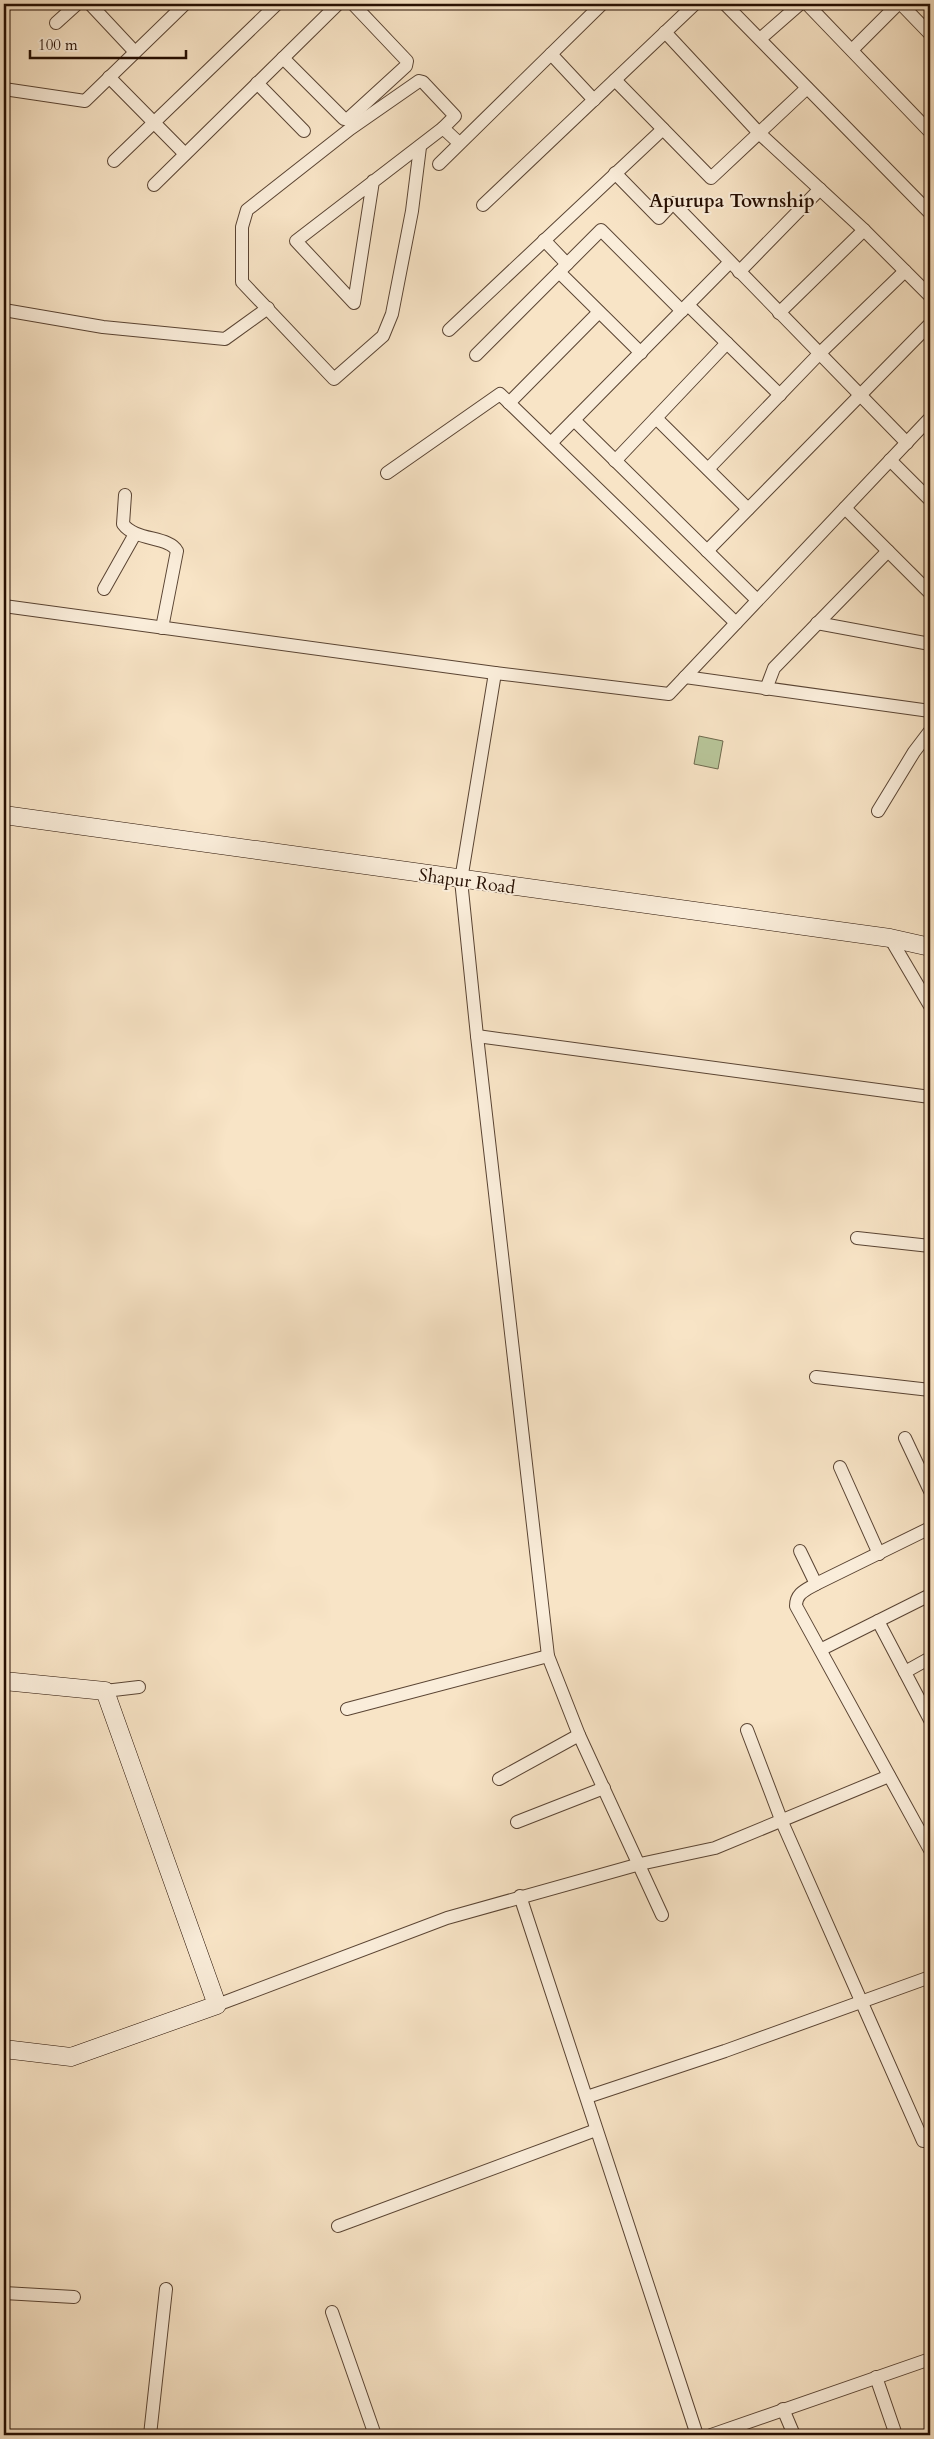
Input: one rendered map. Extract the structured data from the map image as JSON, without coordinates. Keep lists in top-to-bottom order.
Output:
{
  "streets": {
    "street": ["Shapur Road"]
  },
  "districts": ["Apurupa Township"],
  "scale_bar": "100 m"
}
